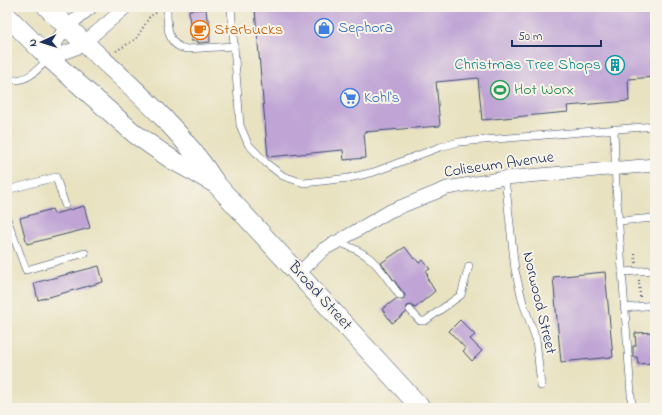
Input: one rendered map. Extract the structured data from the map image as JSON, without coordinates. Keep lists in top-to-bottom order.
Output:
{
  "streets": {
    "main road": ["Broad Street"],
    "street": ["Coliseum Avenue"],
    "lane": ["Norwood Street"]
  },
  "crossings": [
    ["Coliseum Avenue", "Broad Street"],
    ["Coliseum Avenue", "Norwood Street"]
  ],
  "places": {
    "shop": ["Sephora"],
    "cafe": ["Starbucks"],
    "building": ["Christmas Tree Shops"],
    "sports": ["Hot Worx"],
    "supermarket": ["Kohl's"]
  },
  "scale_bar": "50 m",
  "north": "left"
}
